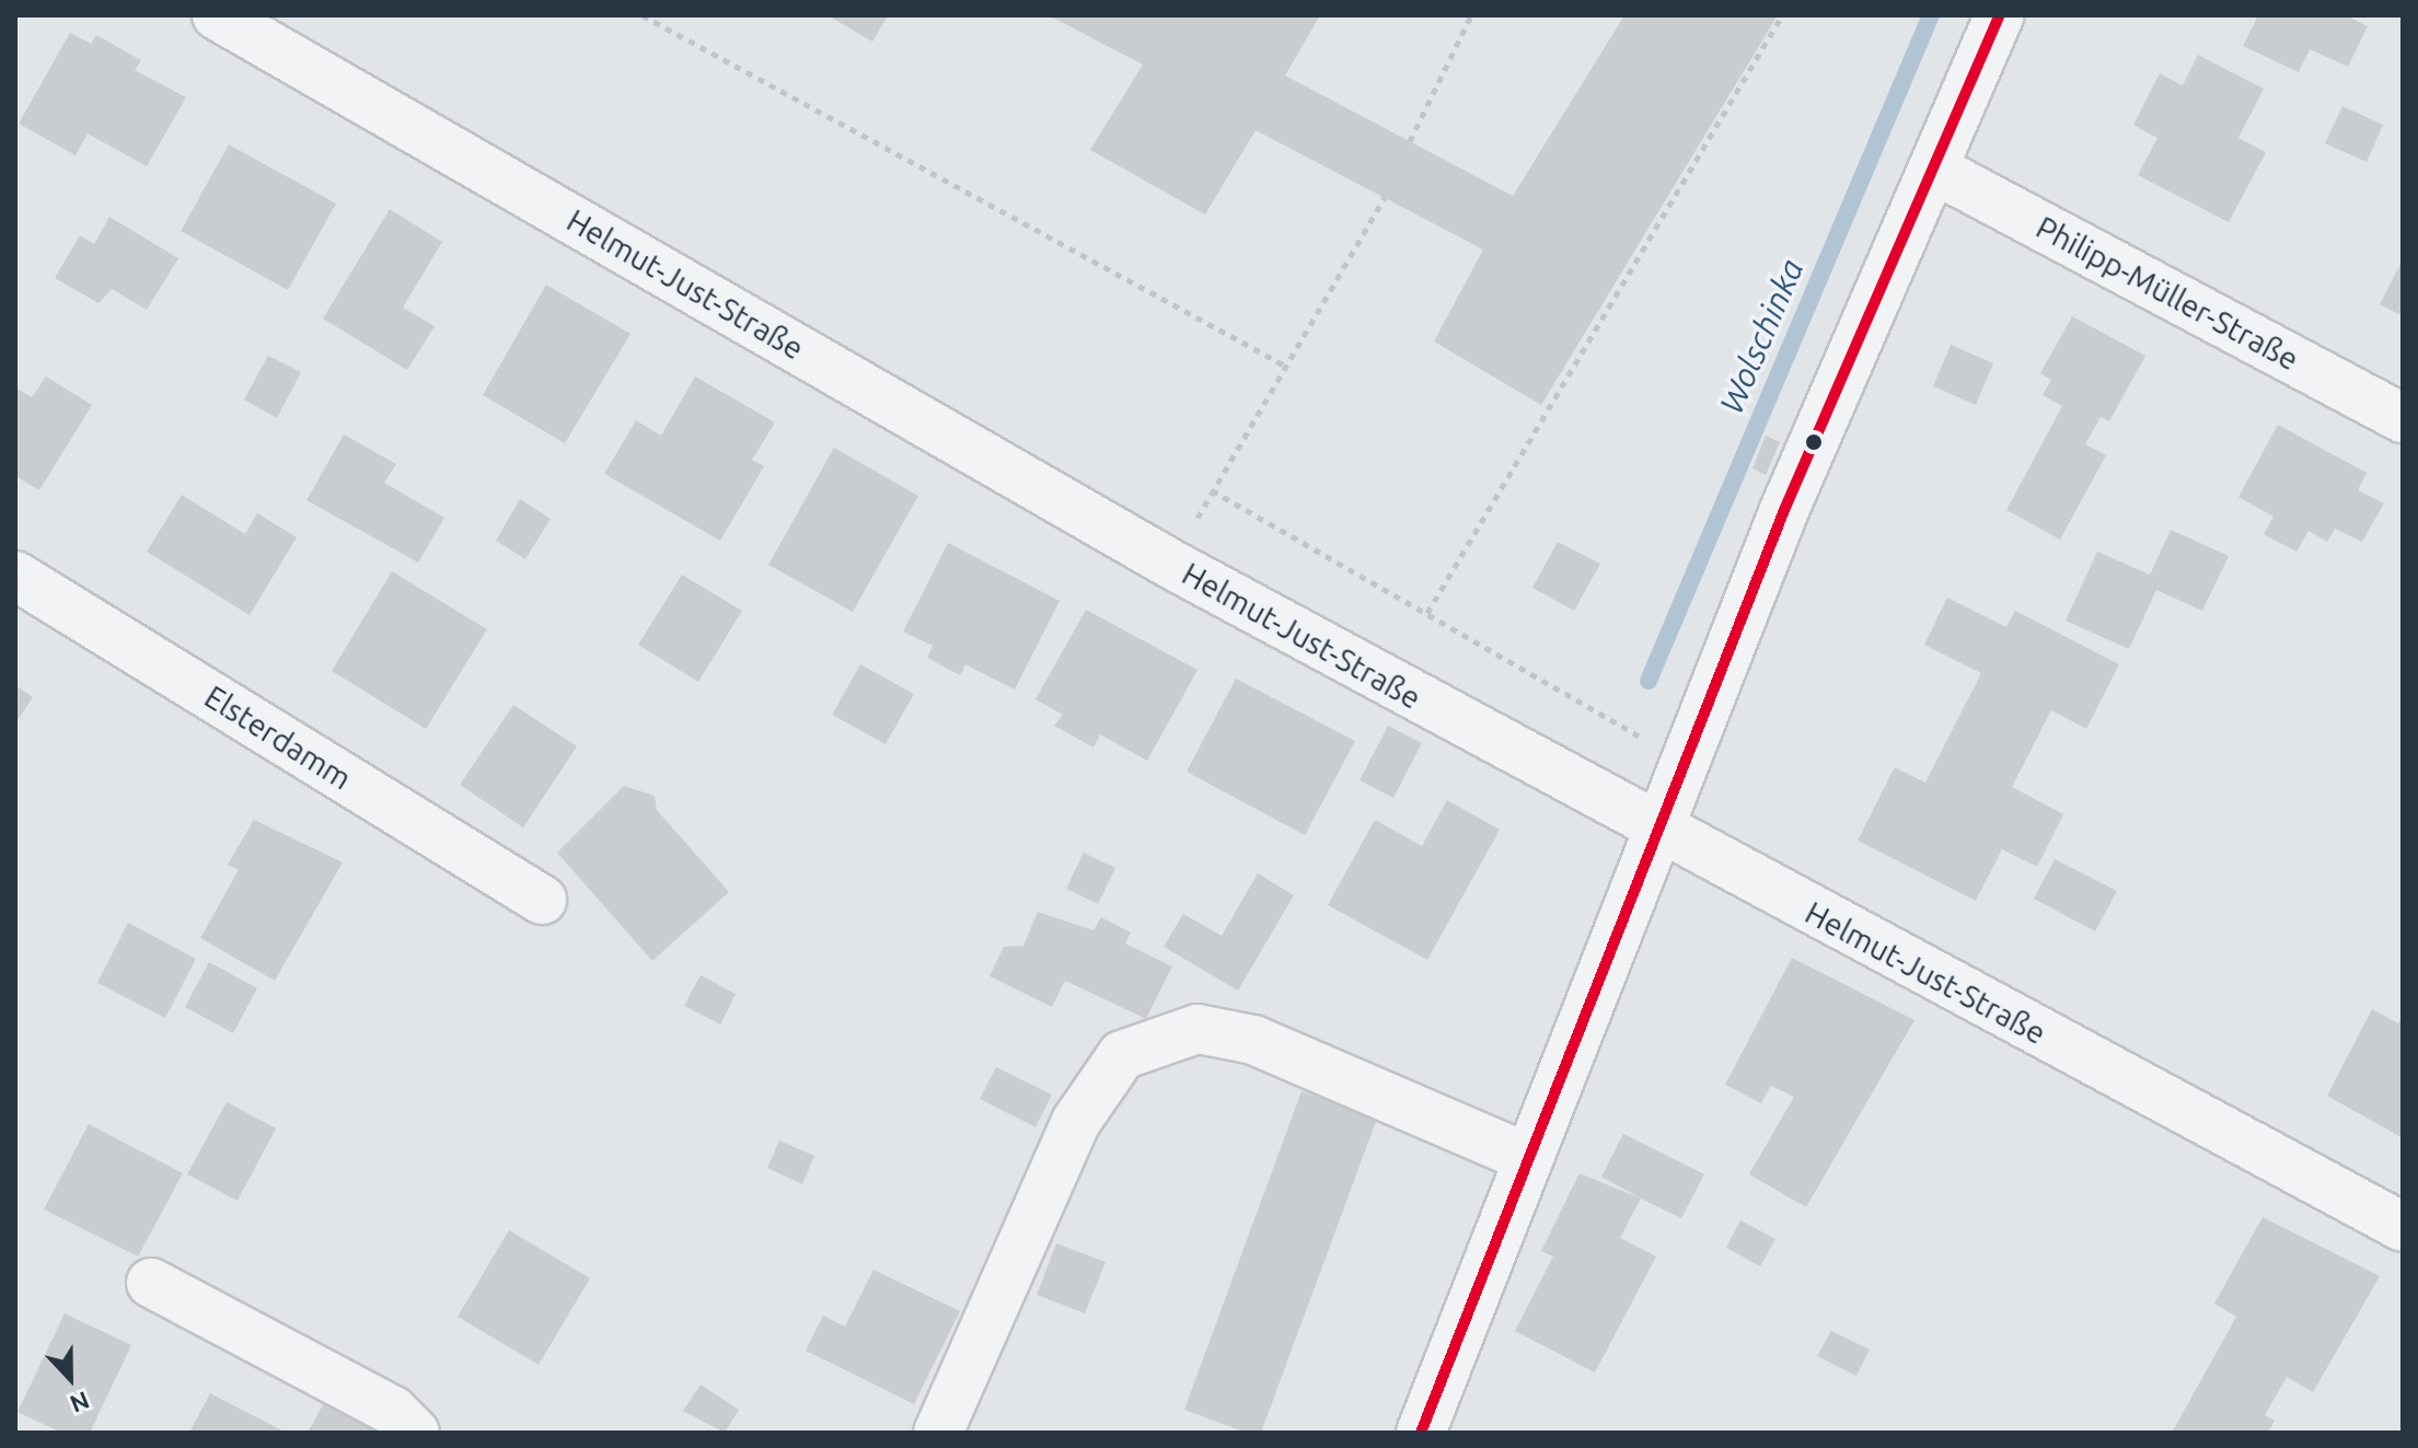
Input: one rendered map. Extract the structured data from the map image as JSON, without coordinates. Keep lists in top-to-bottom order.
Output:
{
  "streets": {
    "street": ["Helmut-Just-Straße", "Philipp-Müller-Straße", "Elsterdamm"]
  },
  "water": ["Wolschinka"],
  "north": "bottom"
}
